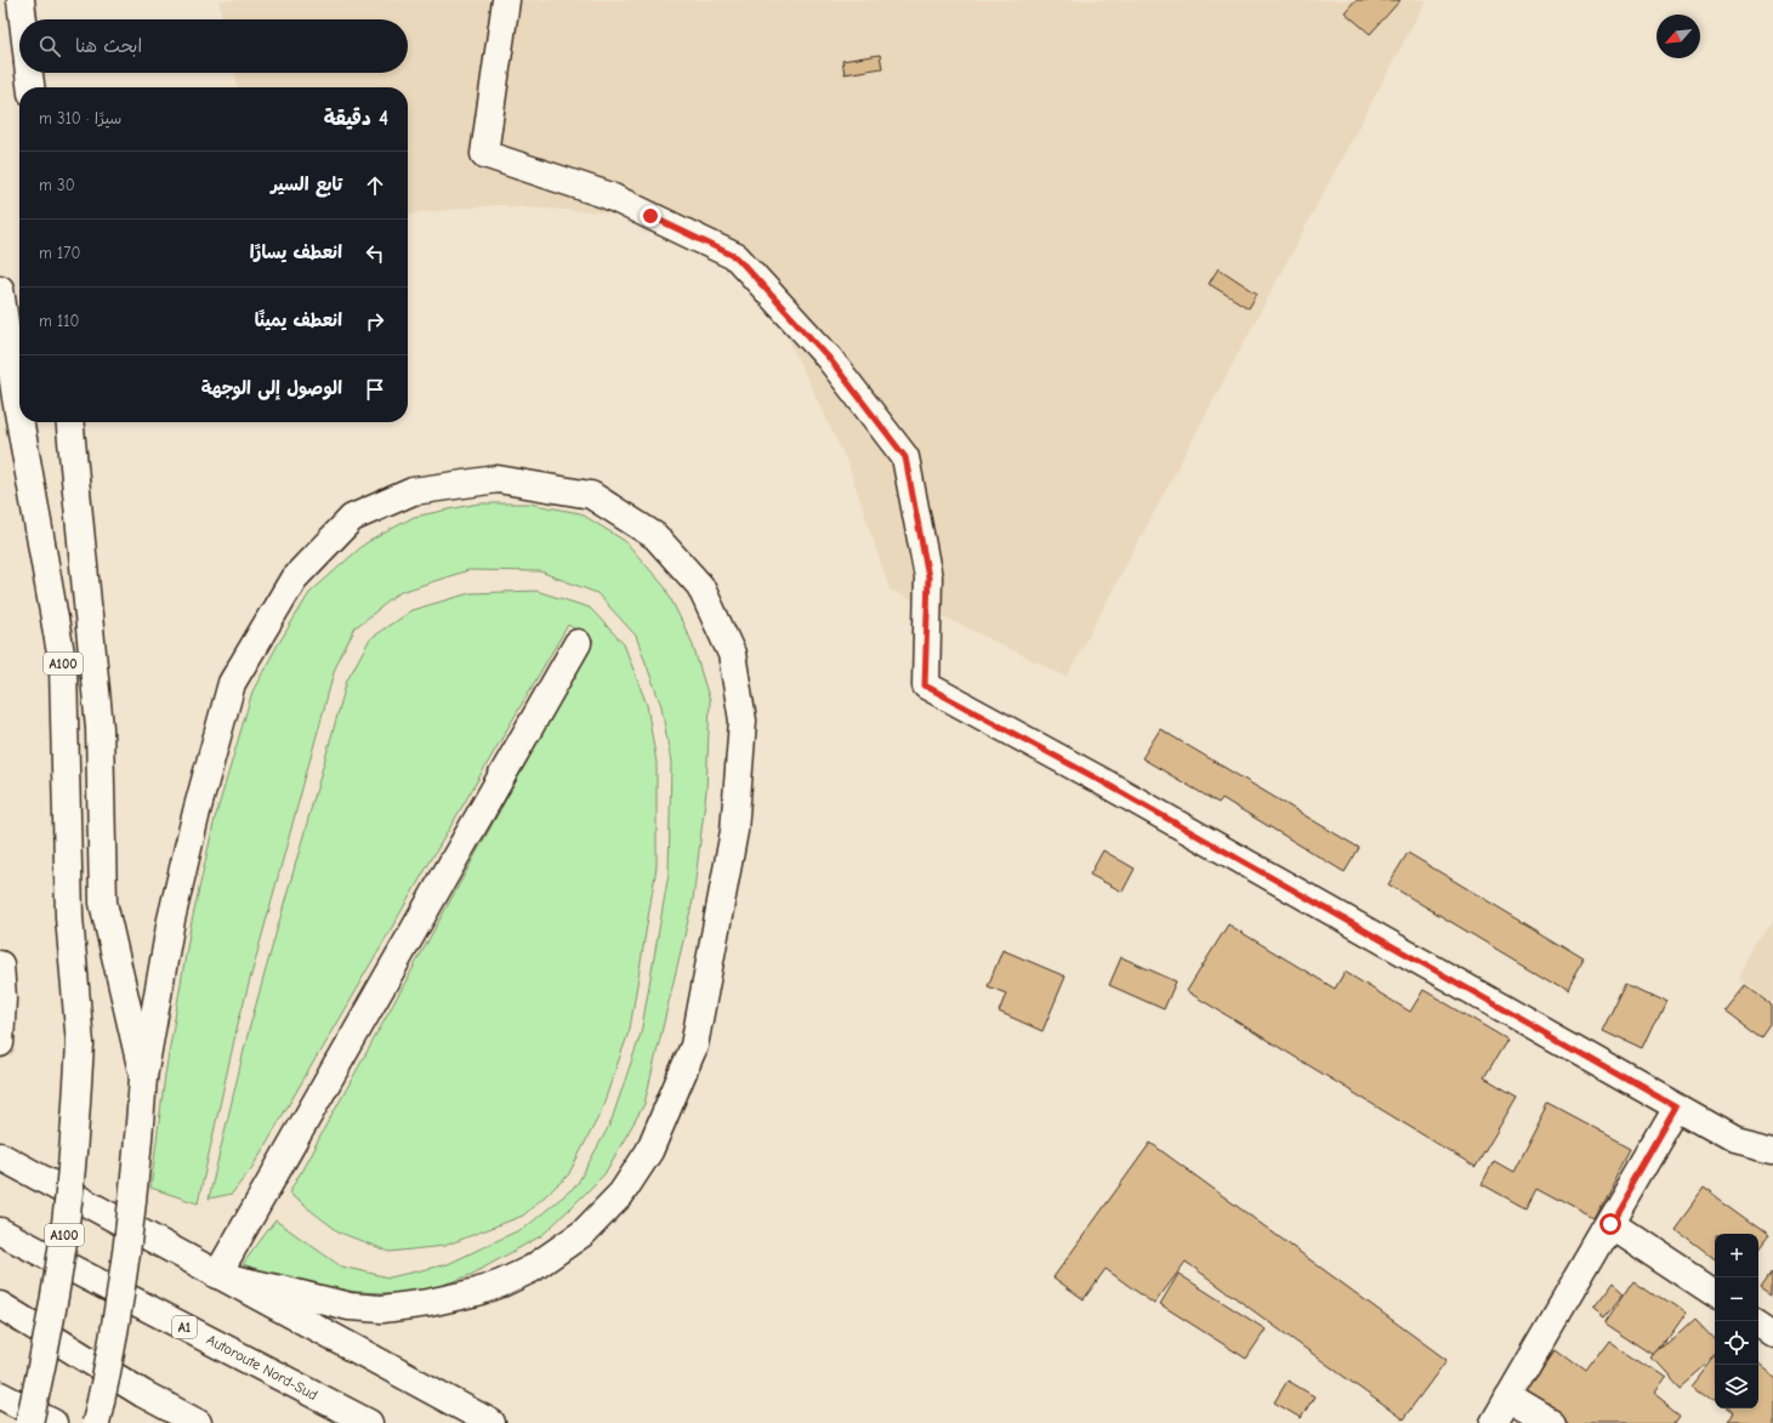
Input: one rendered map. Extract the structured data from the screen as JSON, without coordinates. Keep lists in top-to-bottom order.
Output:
{
  "streets": {
    "main road": ["A100", "A1", "Autoroute Nord-Sud"]
  },
  "north": "bottom left",
  "page": {
    "search": "ابحث هنا",
    "heading": ["4 دقيقة", "سيرًا · 310 m"],
    "list": [
      ["تابع السير", "30 m"],
      ["انعطف يسارًا", "170 m"],
      ["انعطف يمينًا", "110 m"],
      "الوصول إلى الوجهة"
    ],
    "map_buttons": ["+", "−"]
  }
}
